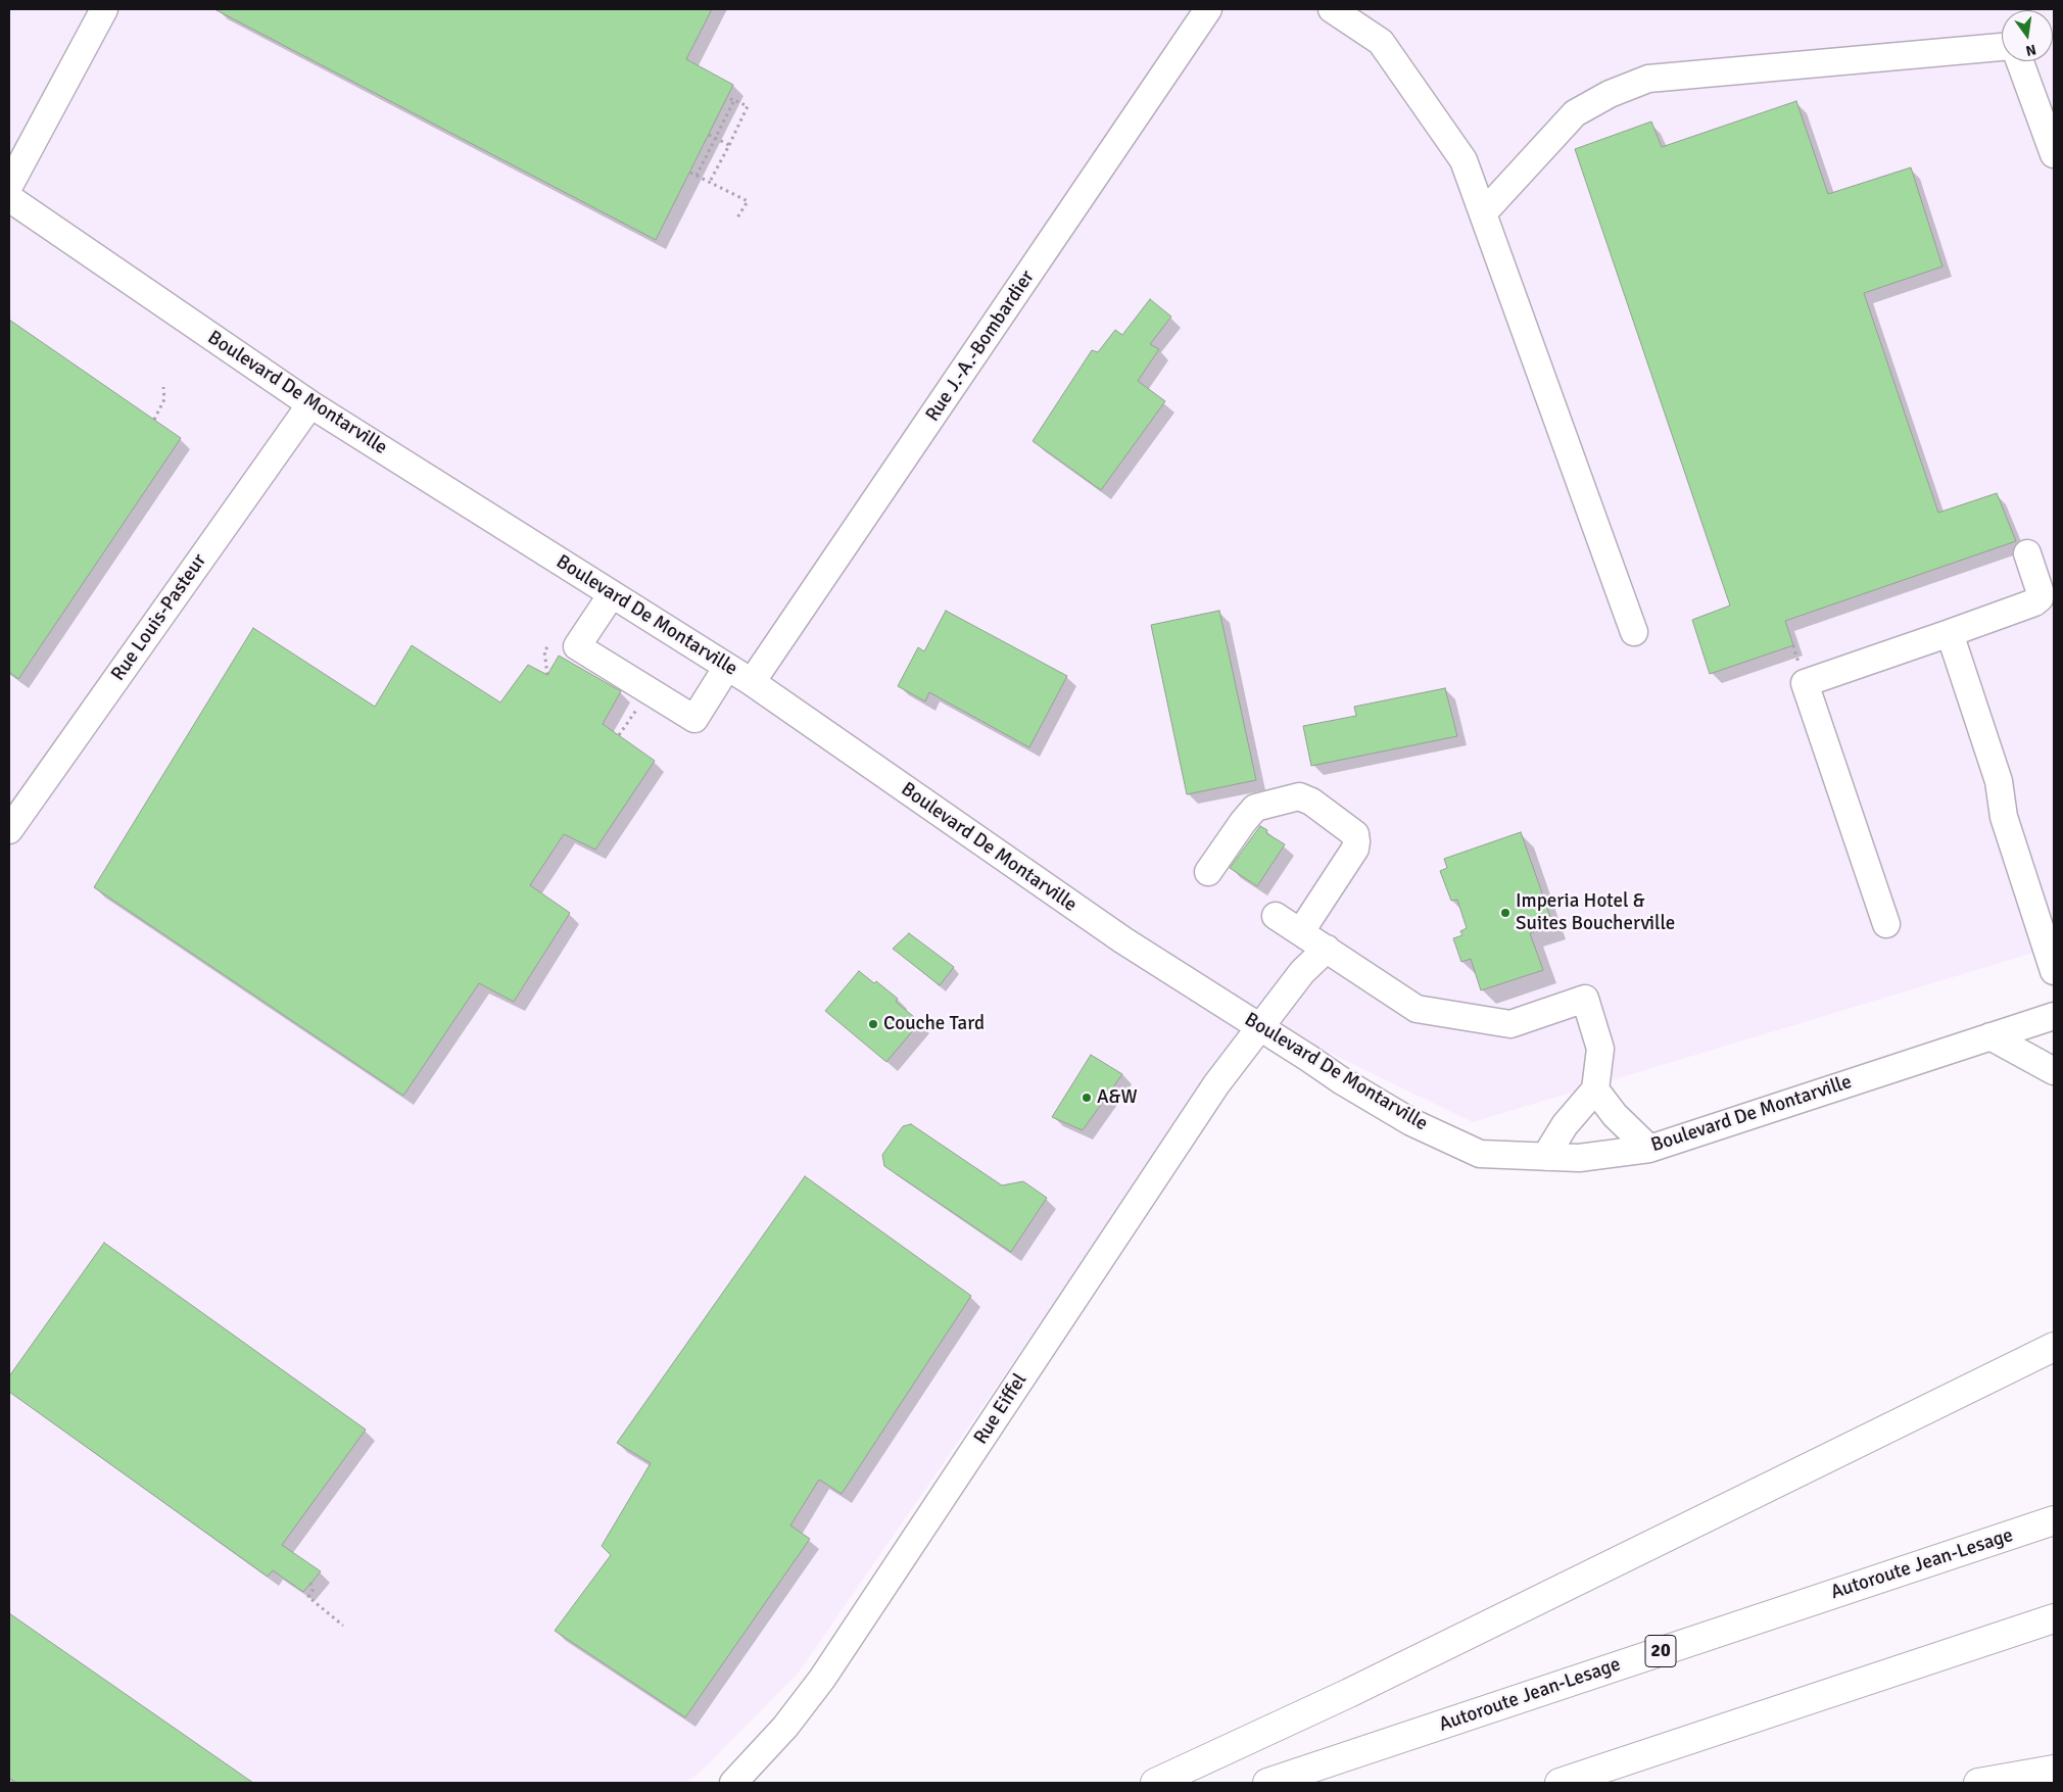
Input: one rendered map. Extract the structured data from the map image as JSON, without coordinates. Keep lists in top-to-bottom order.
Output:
{
  "streets": {
    "highway": ["Autoroute Jean-Lesage", "20"],
    "street": [
      "Rue J.-A.-Bombardier",
      "Boulevard De Montarville",
      "Rue Louis-Pasteur",
      "Rue Eiffel"
    ]
  },
  "crossings": [
    ["Rue J.-A.-Bombardier", "Boulevard De Montarville"],
    ["Boulevard De Montarville", "Rue Louis-Pasteur"],
    ["Boulevard De Montarville", "Rue Eiffel"]
  ],
  "places": ["Imperia Hotel & Suites Boucherville", "Couche Tard", "A&W"],
  "north": "bottom"
}
